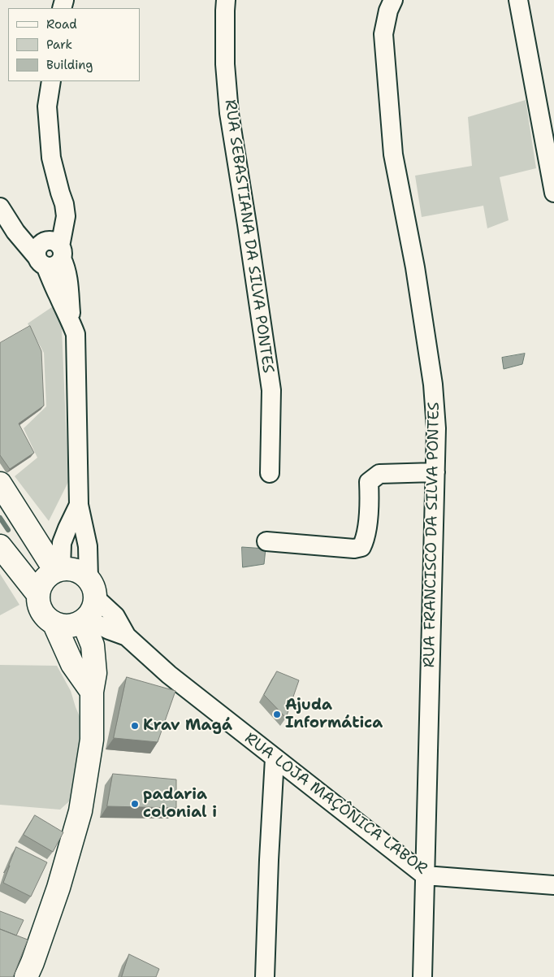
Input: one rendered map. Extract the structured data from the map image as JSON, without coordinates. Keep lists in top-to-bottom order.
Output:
{
  "streets": {
    "street": ["RUA SEBASTIANA DA SILVA PONTES", "RUA FRANCISCO DA SILVA PONTES", "RUA LOJA MAÇÔNICA LABOR"]
  },
  "crossings": [
    ["RUA FRANCISCO DA SILVA PONTES", "RUA LOJA MAÇÔNICA LABOR"]
  ],
  "places": ["Ajuda Informática", "Krav Magá", "padaria colonial i"],
  "legend": ["Road", "Park", "Building"]
}
